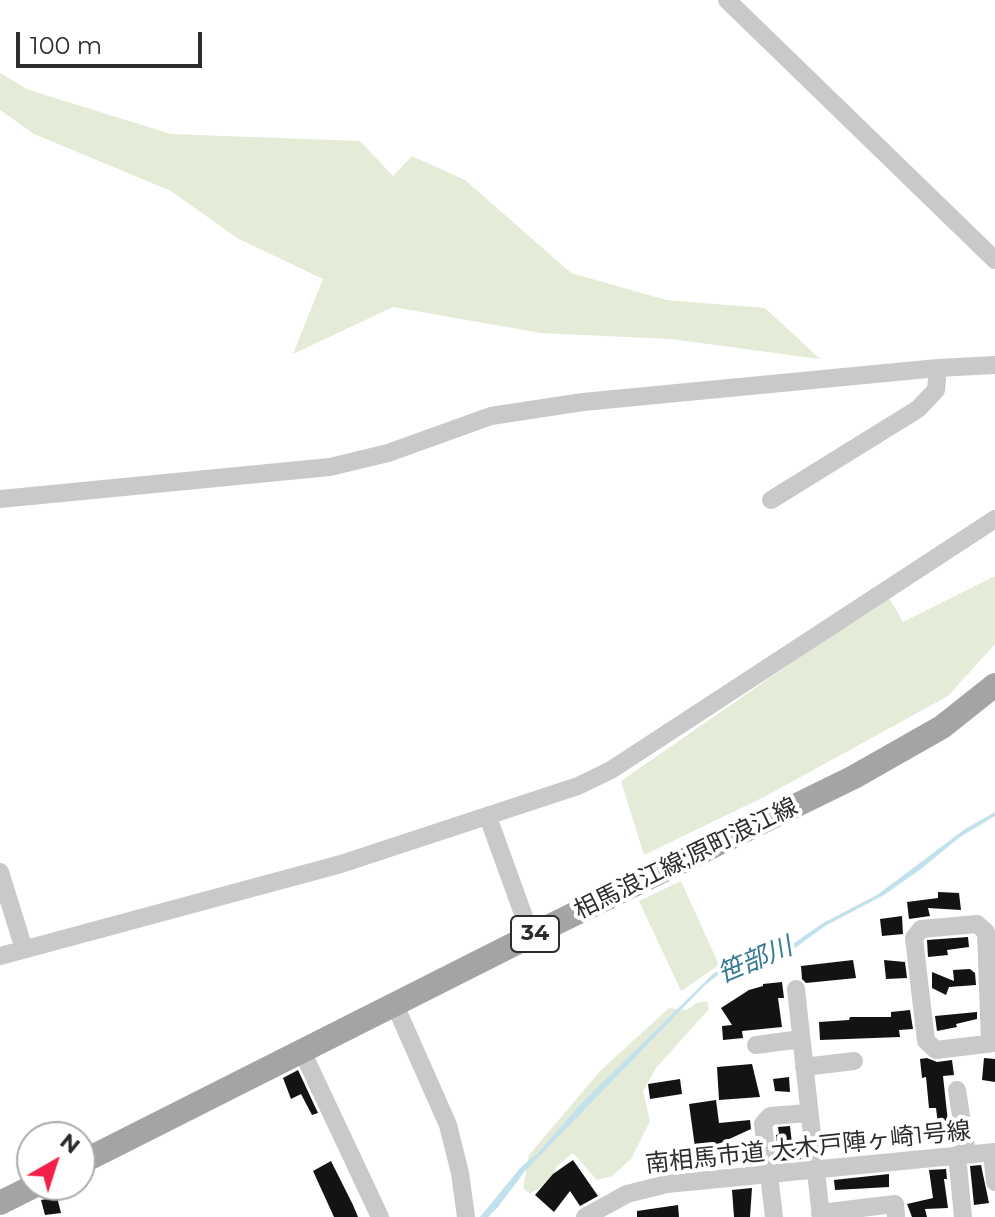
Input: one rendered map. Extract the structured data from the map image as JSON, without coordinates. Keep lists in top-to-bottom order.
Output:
{
  "streets": {
    "main road": ["相馬浪江線;原町浪江線", "34"],
    "street": ["南相馬市道 大木戸陣ヶ崎1号線"]
  },
  "water": ["笹部川"],
  "scale_bar": "100 m",
  "north": "top right"
}
